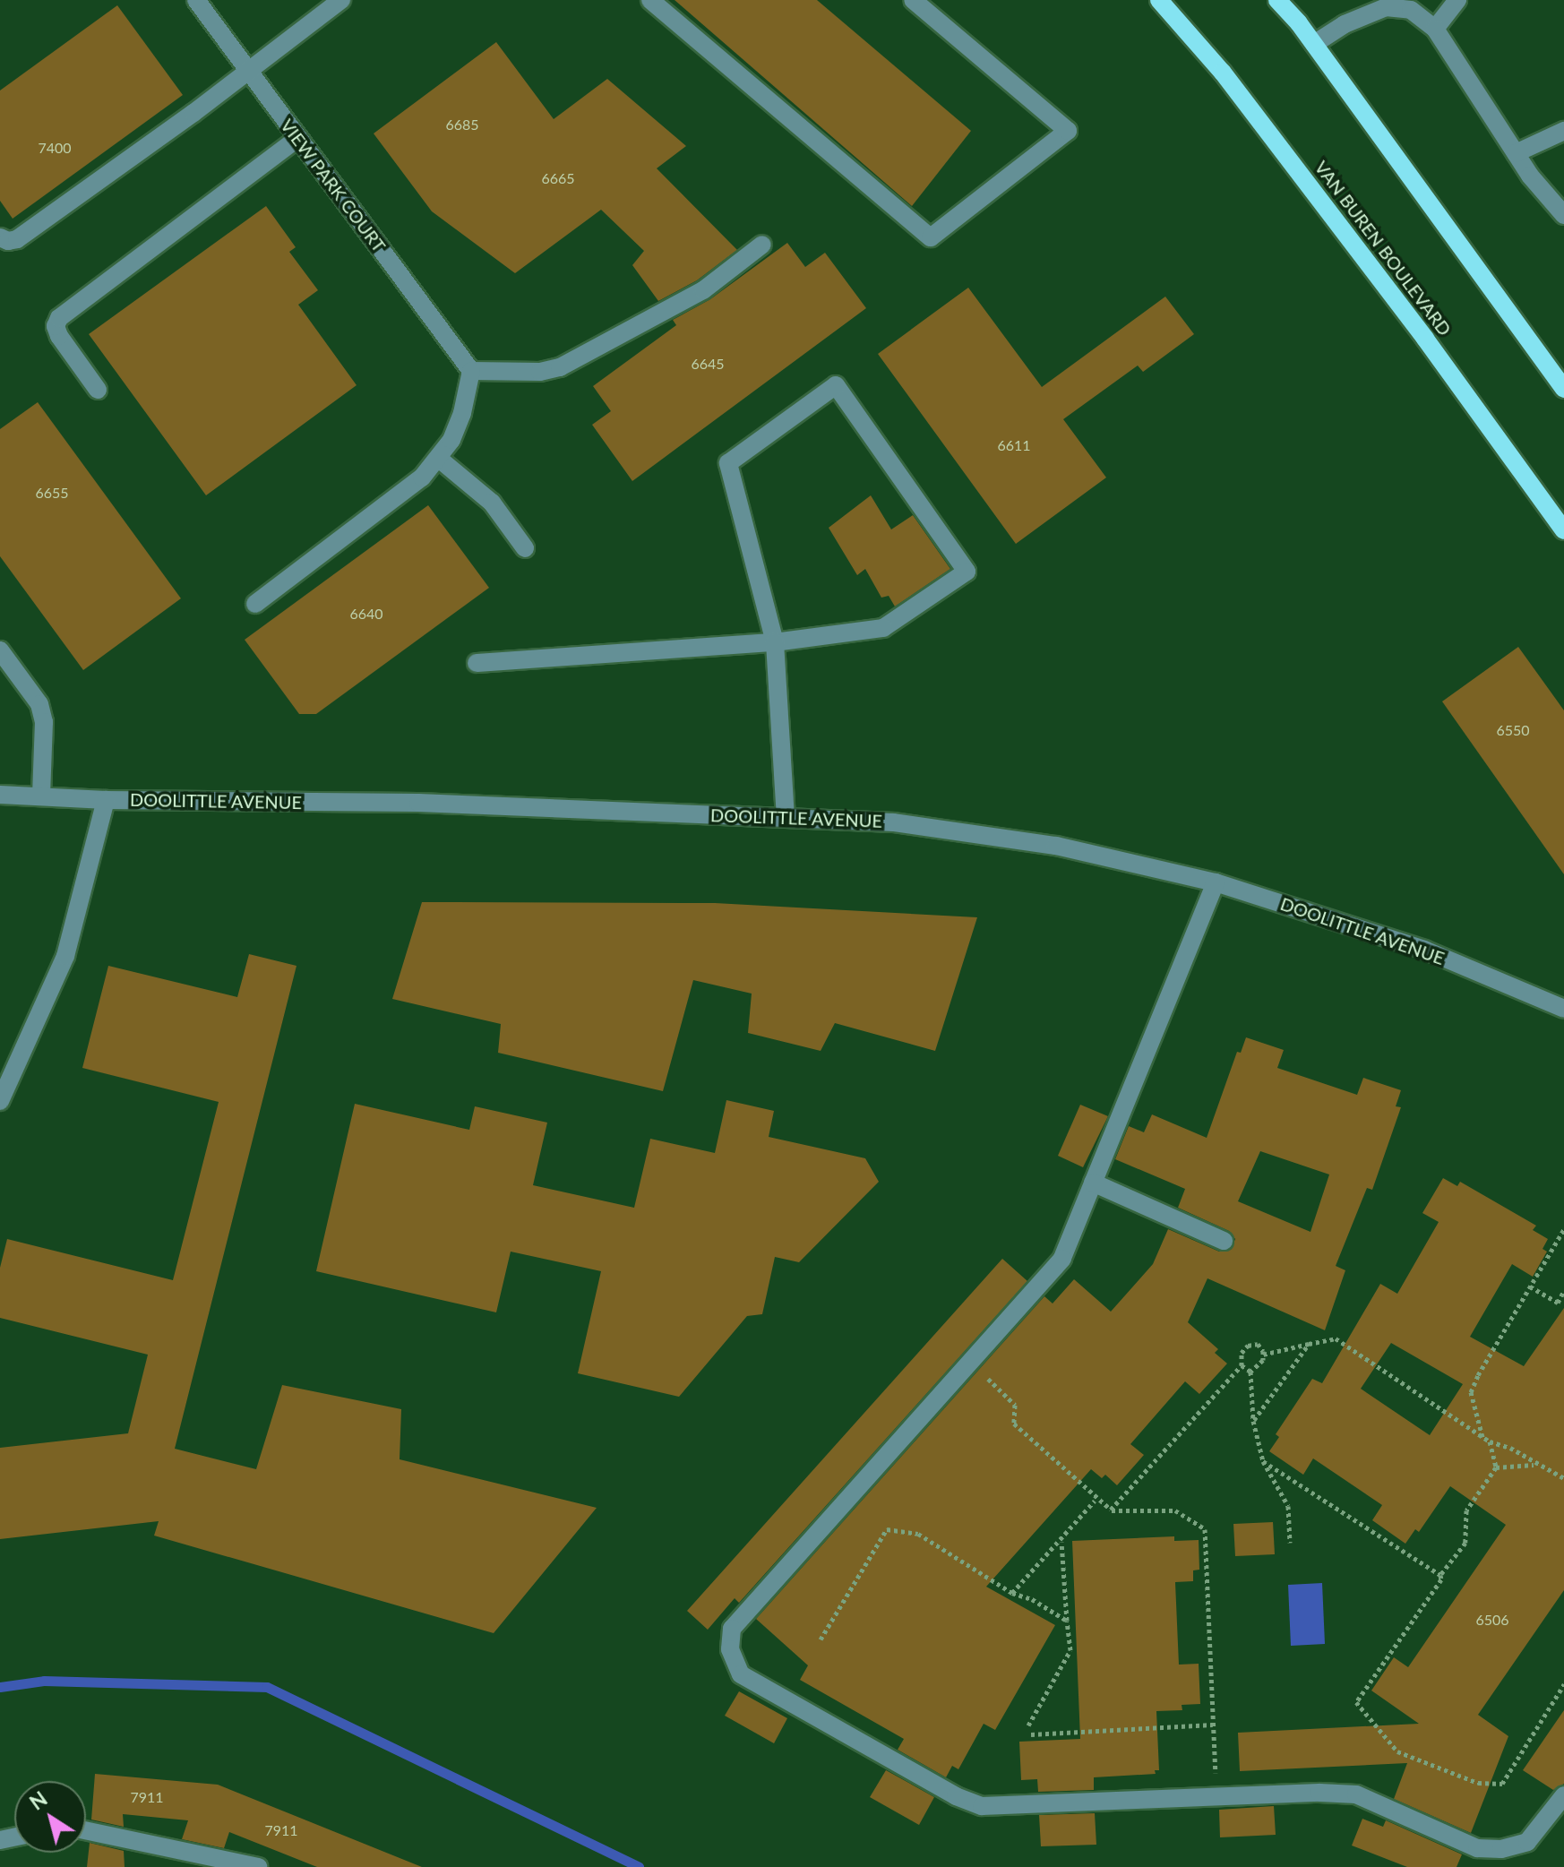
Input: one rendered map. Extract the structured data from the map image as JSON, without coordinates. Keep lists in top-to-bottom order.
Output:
{
  "streets": {
    "main road": ["VAN BUREN BOULEVARD"],
    "street": ["VIEW PARK COURT", "DOOLITTLE AVENUE"]
  },
  "house_numbers": [
    "6685",
    "7400",
    "6665",
    "6645",
    "6611",
    "6655",
    "6640",
    "6550",
    "6506",
    "7911",
    "7911"
  ],
  "north": "top left"
}
